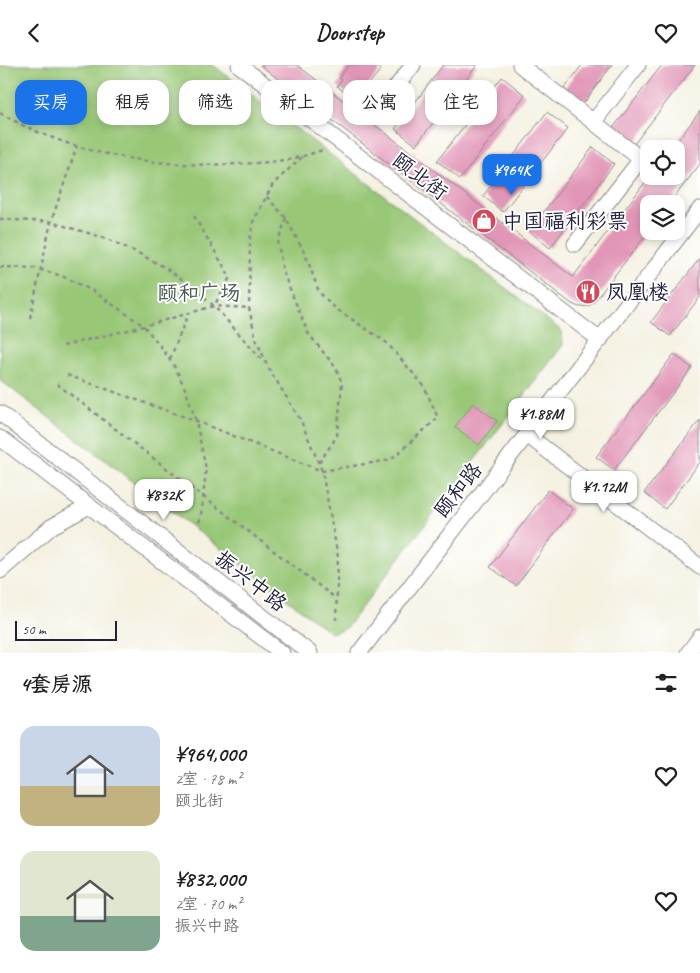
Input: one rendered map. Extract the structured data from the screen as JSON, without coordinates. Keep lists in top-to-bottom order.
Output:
{
  "streets": {
    "street": ["颐北街", "颐和路", "振兴中路"]
  },
  "crossings": [
    ["颐北街", "颐和路"]
  ],
  "parks": ["颐和广场"],
  "places": {
    "shop": ["中国福利彩票"],
    "restaurant": ["凤凰楼"]
  },
  "scale_bar": "50 m",
  "page": {
    "header": "Doorstep",
    "chip": [
      "买房",
      "租房",
      "筛选",
      "新上",
      "公寓",
      "住宅"
    ],
    "price": [
      "¥964K",
      "¥1.88M",
      "¥1.12M",
      "¥832K"
    ],
    "scale": "50 m",
    "heading": "4套房源",
    "list": [
      {
        "name": "¥964,000",
        "note": "2室 · 78 m² · 颐北街"
      },
      {
        "name": "¥832,000",
        "note": "2室 · 70 m² · 振兴中路"
      }
    ]
  }
}
